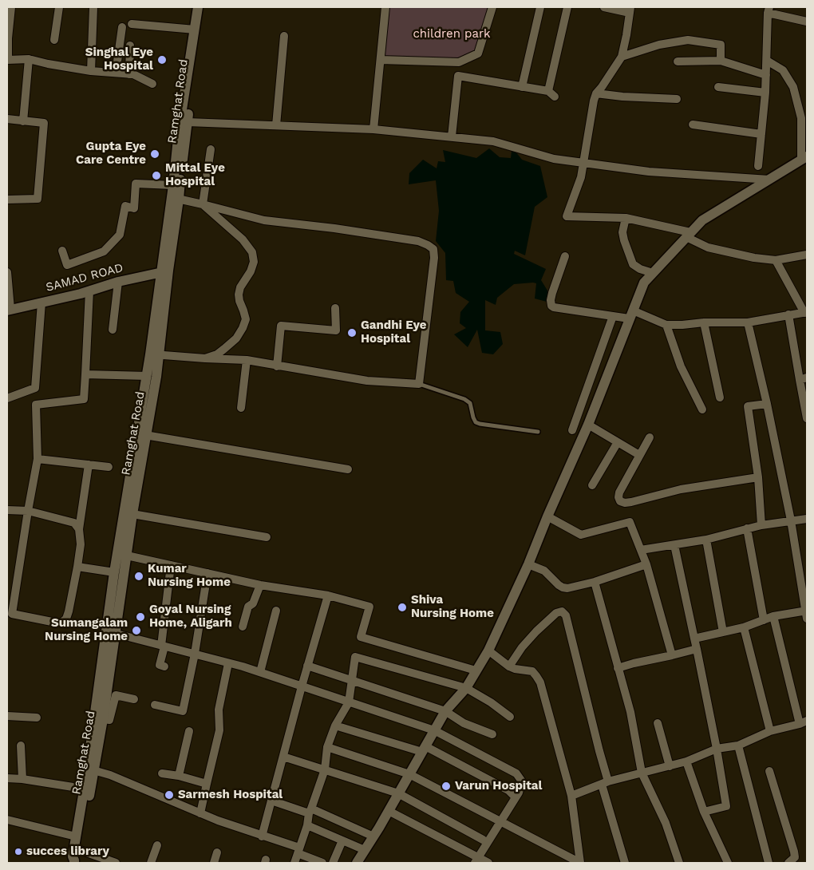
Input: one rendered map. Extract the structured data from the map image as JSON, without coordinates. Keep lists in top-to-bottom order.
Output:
{
  "streets": {
    "main road": ["Ramghat Road", "SAMAD ROAD"]
  },
  "crossings": [
    ["Ramghat Road", "SAMAD ROAD"]
  ],
  "parks": ["children park"],
  "places": [
    "Singhal Eye Hospital",
    "Gupta Eye Care Centre",
    "Mittal Eye Hospital",
    "Gandhi Eye Hospital",
    "Kumar Nursing Home",
    "Shiva Nursing Home",
    "Goyal Nursing Home, Aligarh",
    "Sumangalam Nursing Home",
    "Varun Hospital",
    "Sarmesh Hospital",
    "succes library"
  ]
}
